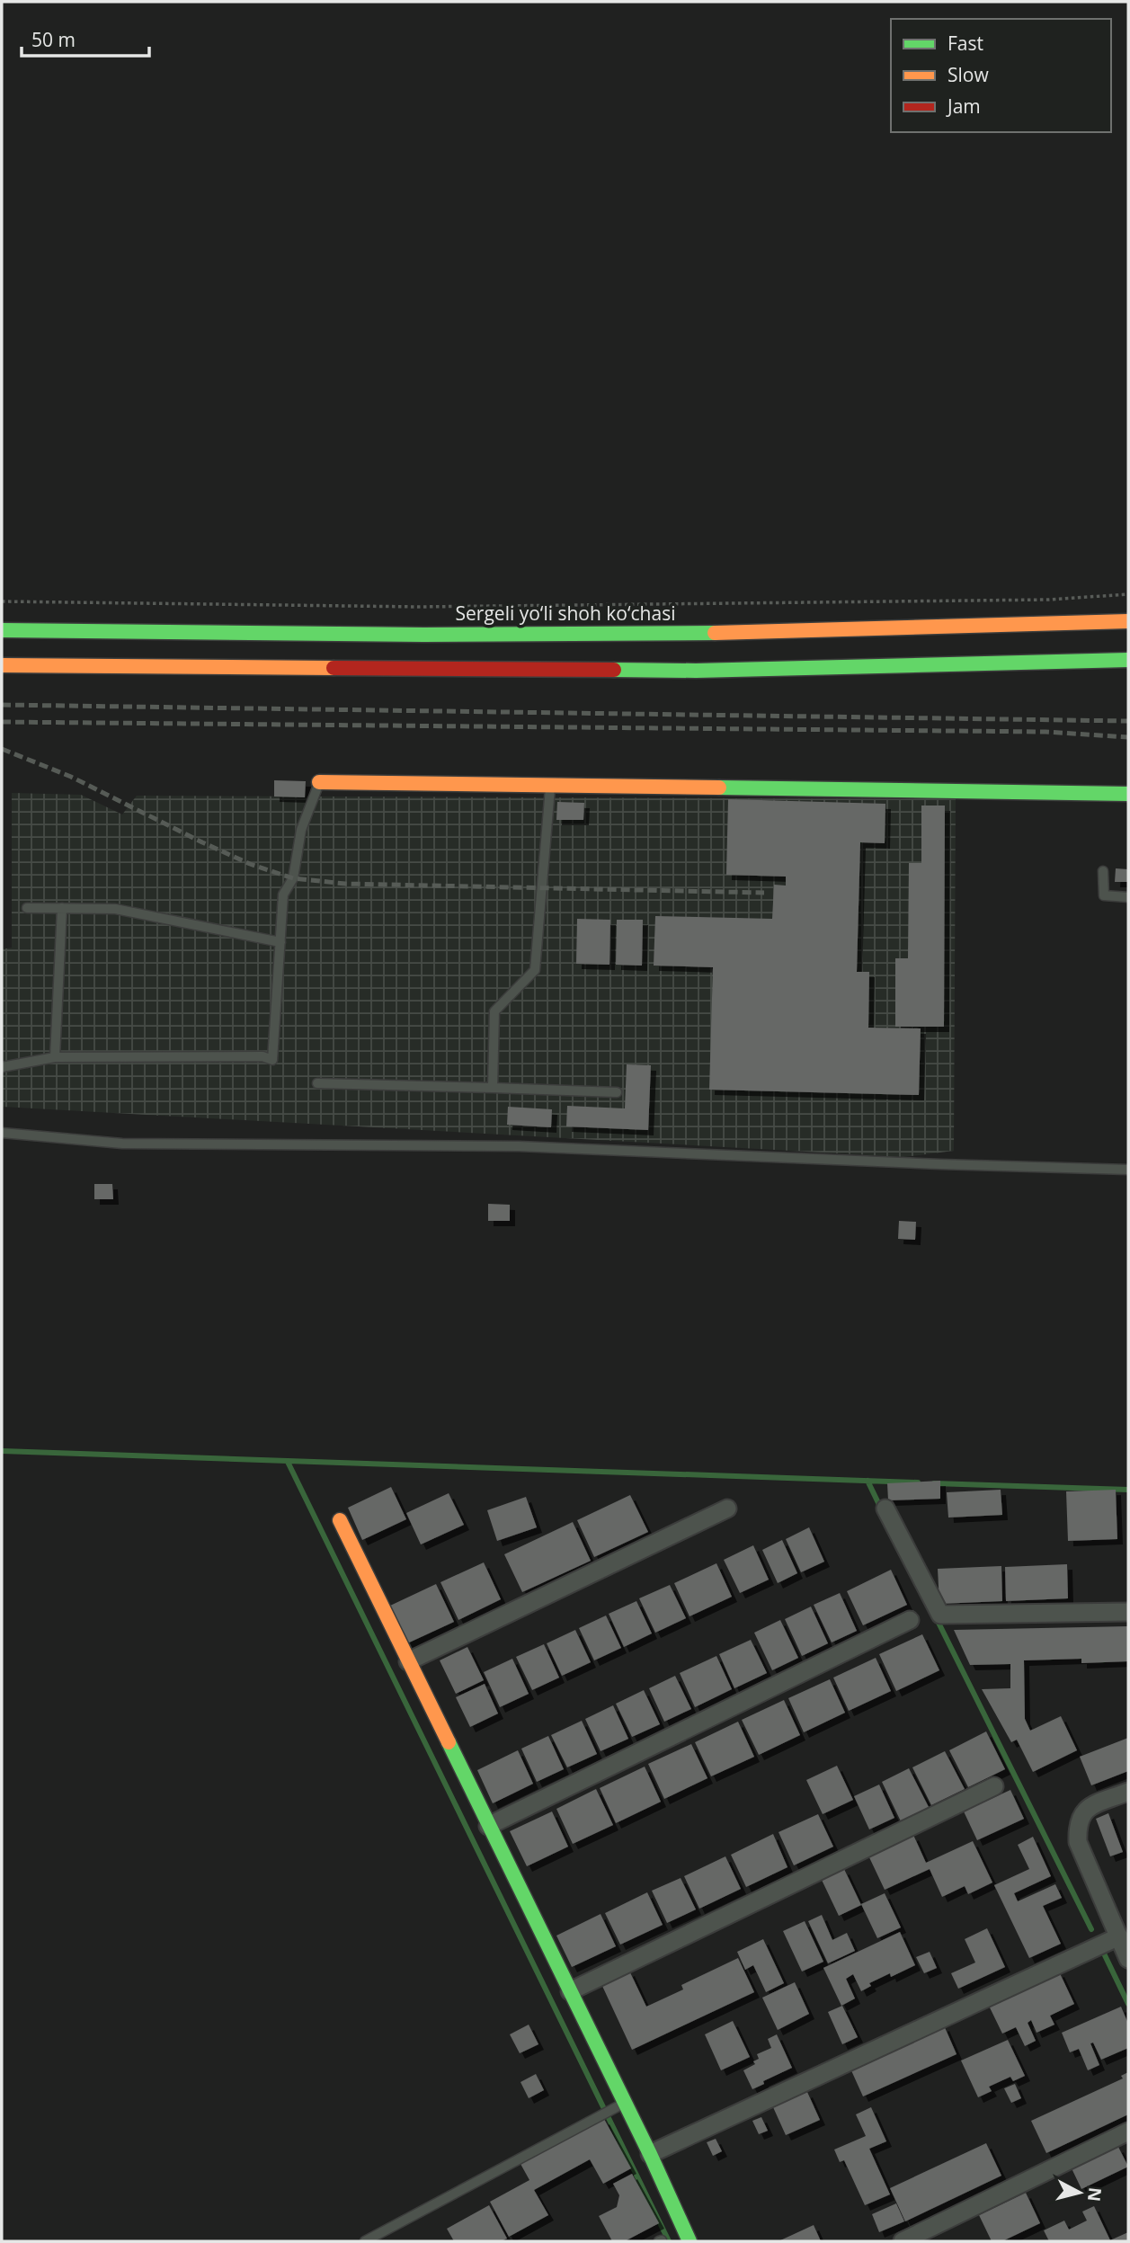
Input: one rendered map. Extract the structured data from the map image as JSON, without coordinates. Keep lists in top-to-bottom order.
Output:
{
  "streets": {
    "main road": ["Sergeli yo‘li shoh ko‘chasi"]
  },
  "legend": ["Fast", "Slow", "Jam"],
  "scale_bar": "50 m",
  "north": "right"
}
